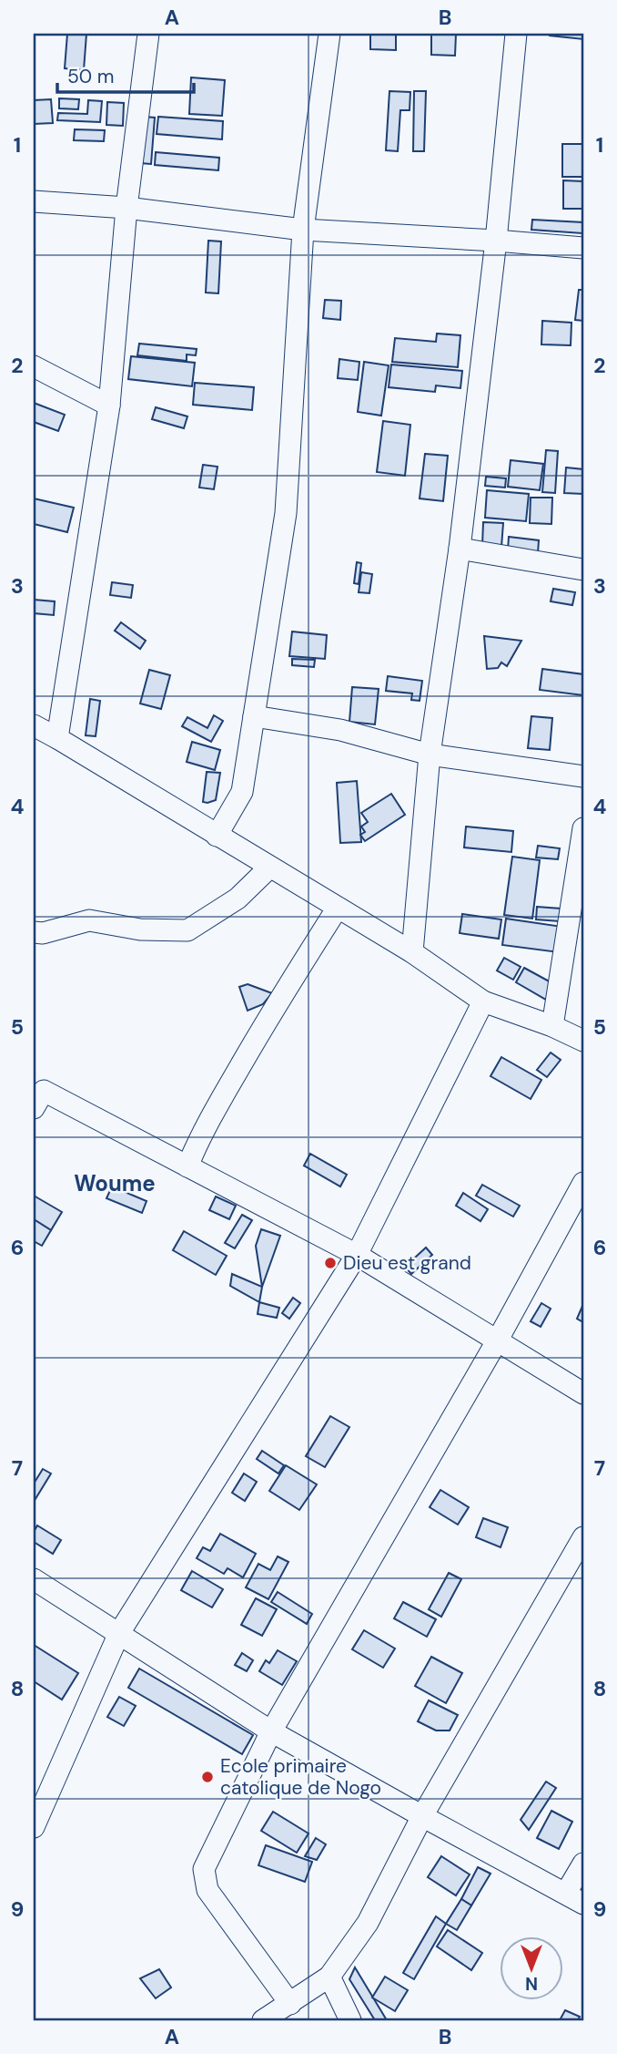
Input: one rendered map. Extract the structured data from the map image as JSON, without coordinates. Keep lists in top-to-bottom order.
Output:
{
  "districts": ["Woume"],
  "places": ["Dieu est grand", "Ecole primaire catolique de Nogo"],
  "scale_bar": "50 m",
  "north": "bottom",
  "grid": {
    "columns": ["A", "B"],
    "rows": [
      "1",
      "2",
      "3",
      "4",
      "5",
      "6",
      "7",
      "8",
      "9"
    ]
  }
}
